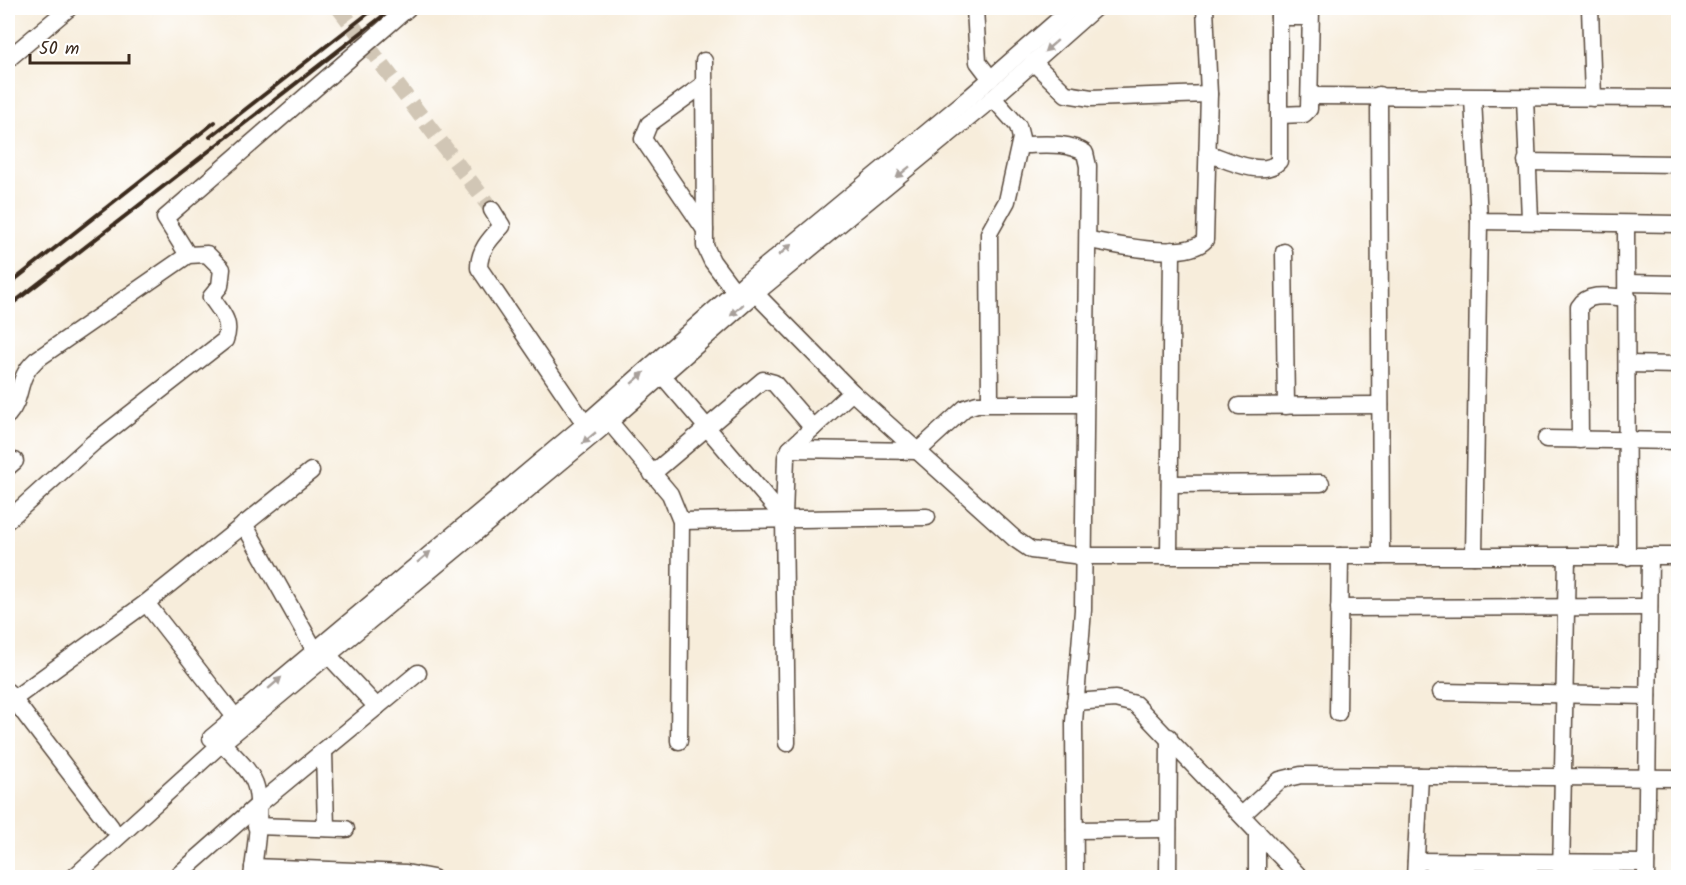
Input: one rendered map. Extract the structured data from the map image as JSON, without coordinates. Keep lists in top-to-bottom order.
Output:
{
  "scale_bar": "50 m"
}
